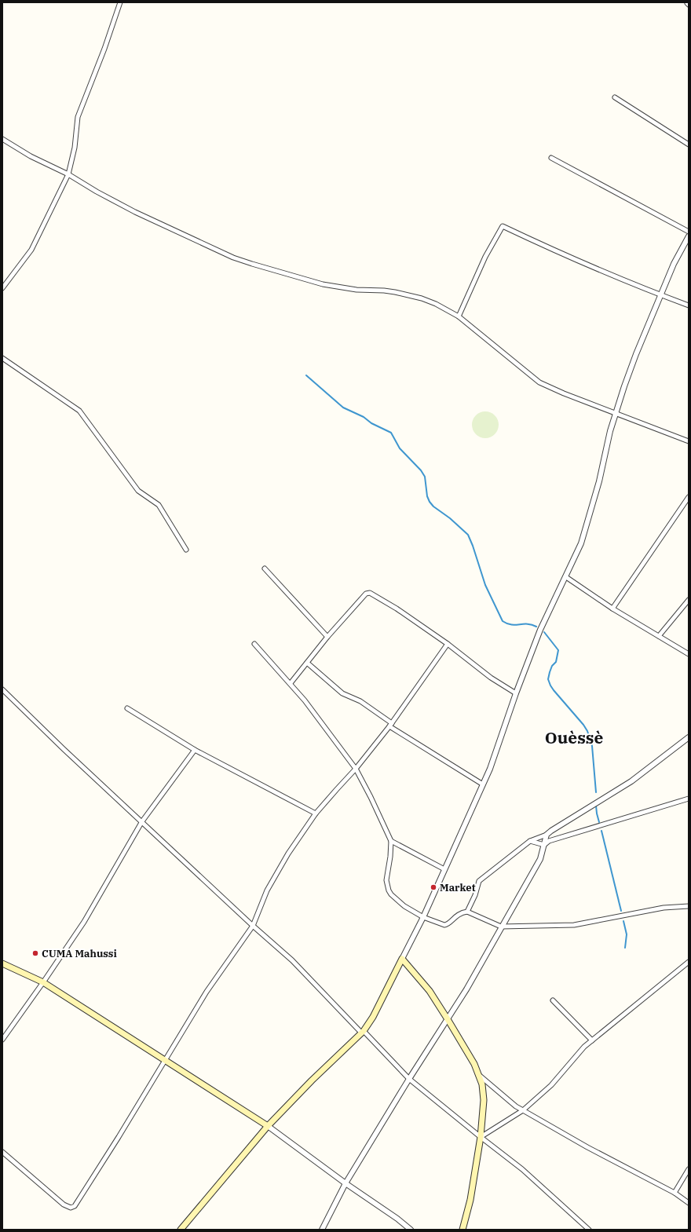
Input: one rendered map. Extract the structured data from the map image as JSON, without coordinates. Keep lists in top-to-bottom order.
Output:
{
  "districts": ["Ouèssè"],
  "places": ["Market", "CUMA Mahussi"]
}
